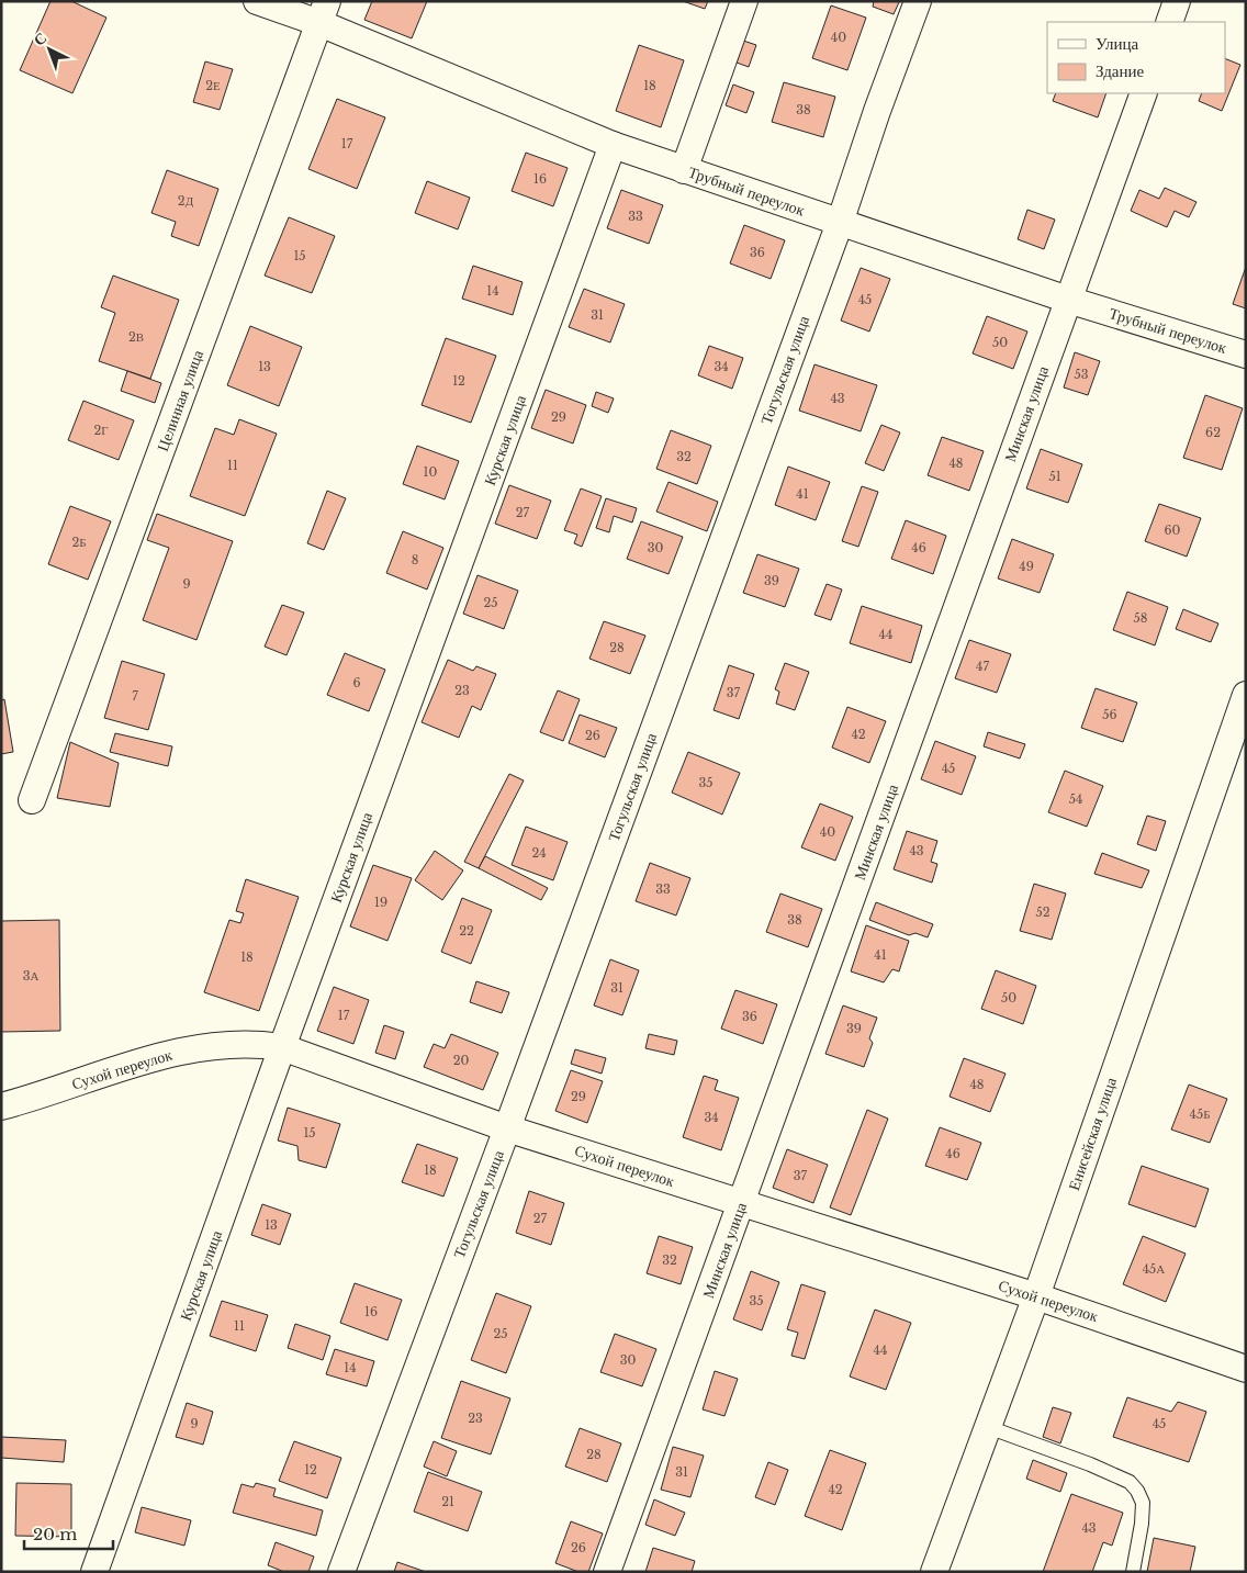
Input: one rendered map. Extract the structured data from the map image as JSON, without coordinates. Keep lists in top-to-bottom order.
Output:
{
  "streets": {
    "street": [
      "Трубный переулок",
      "Тогульская улица",
      "Целинная улица",
      "Минская улица",
      "Курская улица",
      "Сухой переулок",
      "Енисейская улица"
    ]
  },
  "crossings": [
    ["Трубный переулок", "Тогульская улица"],
    ["Трубный переулок", "Целинная улица"],
    ["Трубный переулок", "Минская улица"],
    ["Трубный переулок", "Курская улица"],
    ["Тогульская улица", "Сухой переулок"],
    ["Минская улица", "Сухой переулок"],
    ["Курская улица", "Сухой переулок"],
    ["Сухой переулок", "Енисейская улица"]
  ],
  "house_numbers": [
    "40",
    "2Е",
    "18",
    "38",
    "17",
    "16",
    "2Д",
    "33",
    "36",
    "15",
    "14",
    "45",
    "31",
    "2В",
    "50",
    "13",
    "34",
    "53",
    "12",
    "43",
    "29",
    "2Г",
    "62",
    "32",
    "48",
    "11",
    "10",
    "51",
    "41",
    "27",
    "60",
    "2Б",
    "30",
    "46",
    "8",
    "49",
    "39",
    "9",
    "25",
    "58",
    "44",
    "28",
    "47",
    "6",
    "23",
    "37",
    "7",
    "56",
    "42",
    "26",
    "45",
    "35",
    "54",
    "40",
    "43",
    "24",
    "33",
    "19",
    "52",
    "38",
    "22",
    "41",
    "18",
    "3А",
    "31",
    "50",
    "17",
    "36",
    "39",
    "20",
    "48",
    "29",
    "45Б",
    "34",
    "15",
    "46",
    "18",
    "37",
    "27",
    "13",
    "32",
    "45А",
    "35",
    "16",
    "11",
    "25",
    "44",
    "30",
    "14",
    "23",
    "9",
    "45",
    "28",
    "12",
    "31",
    "42",
    "21",
    "43",
    "26"
  ],
  "legend": ["Улица", "Здание"],
  "scale_bar": "20 m",
  "north": "top left"
}
